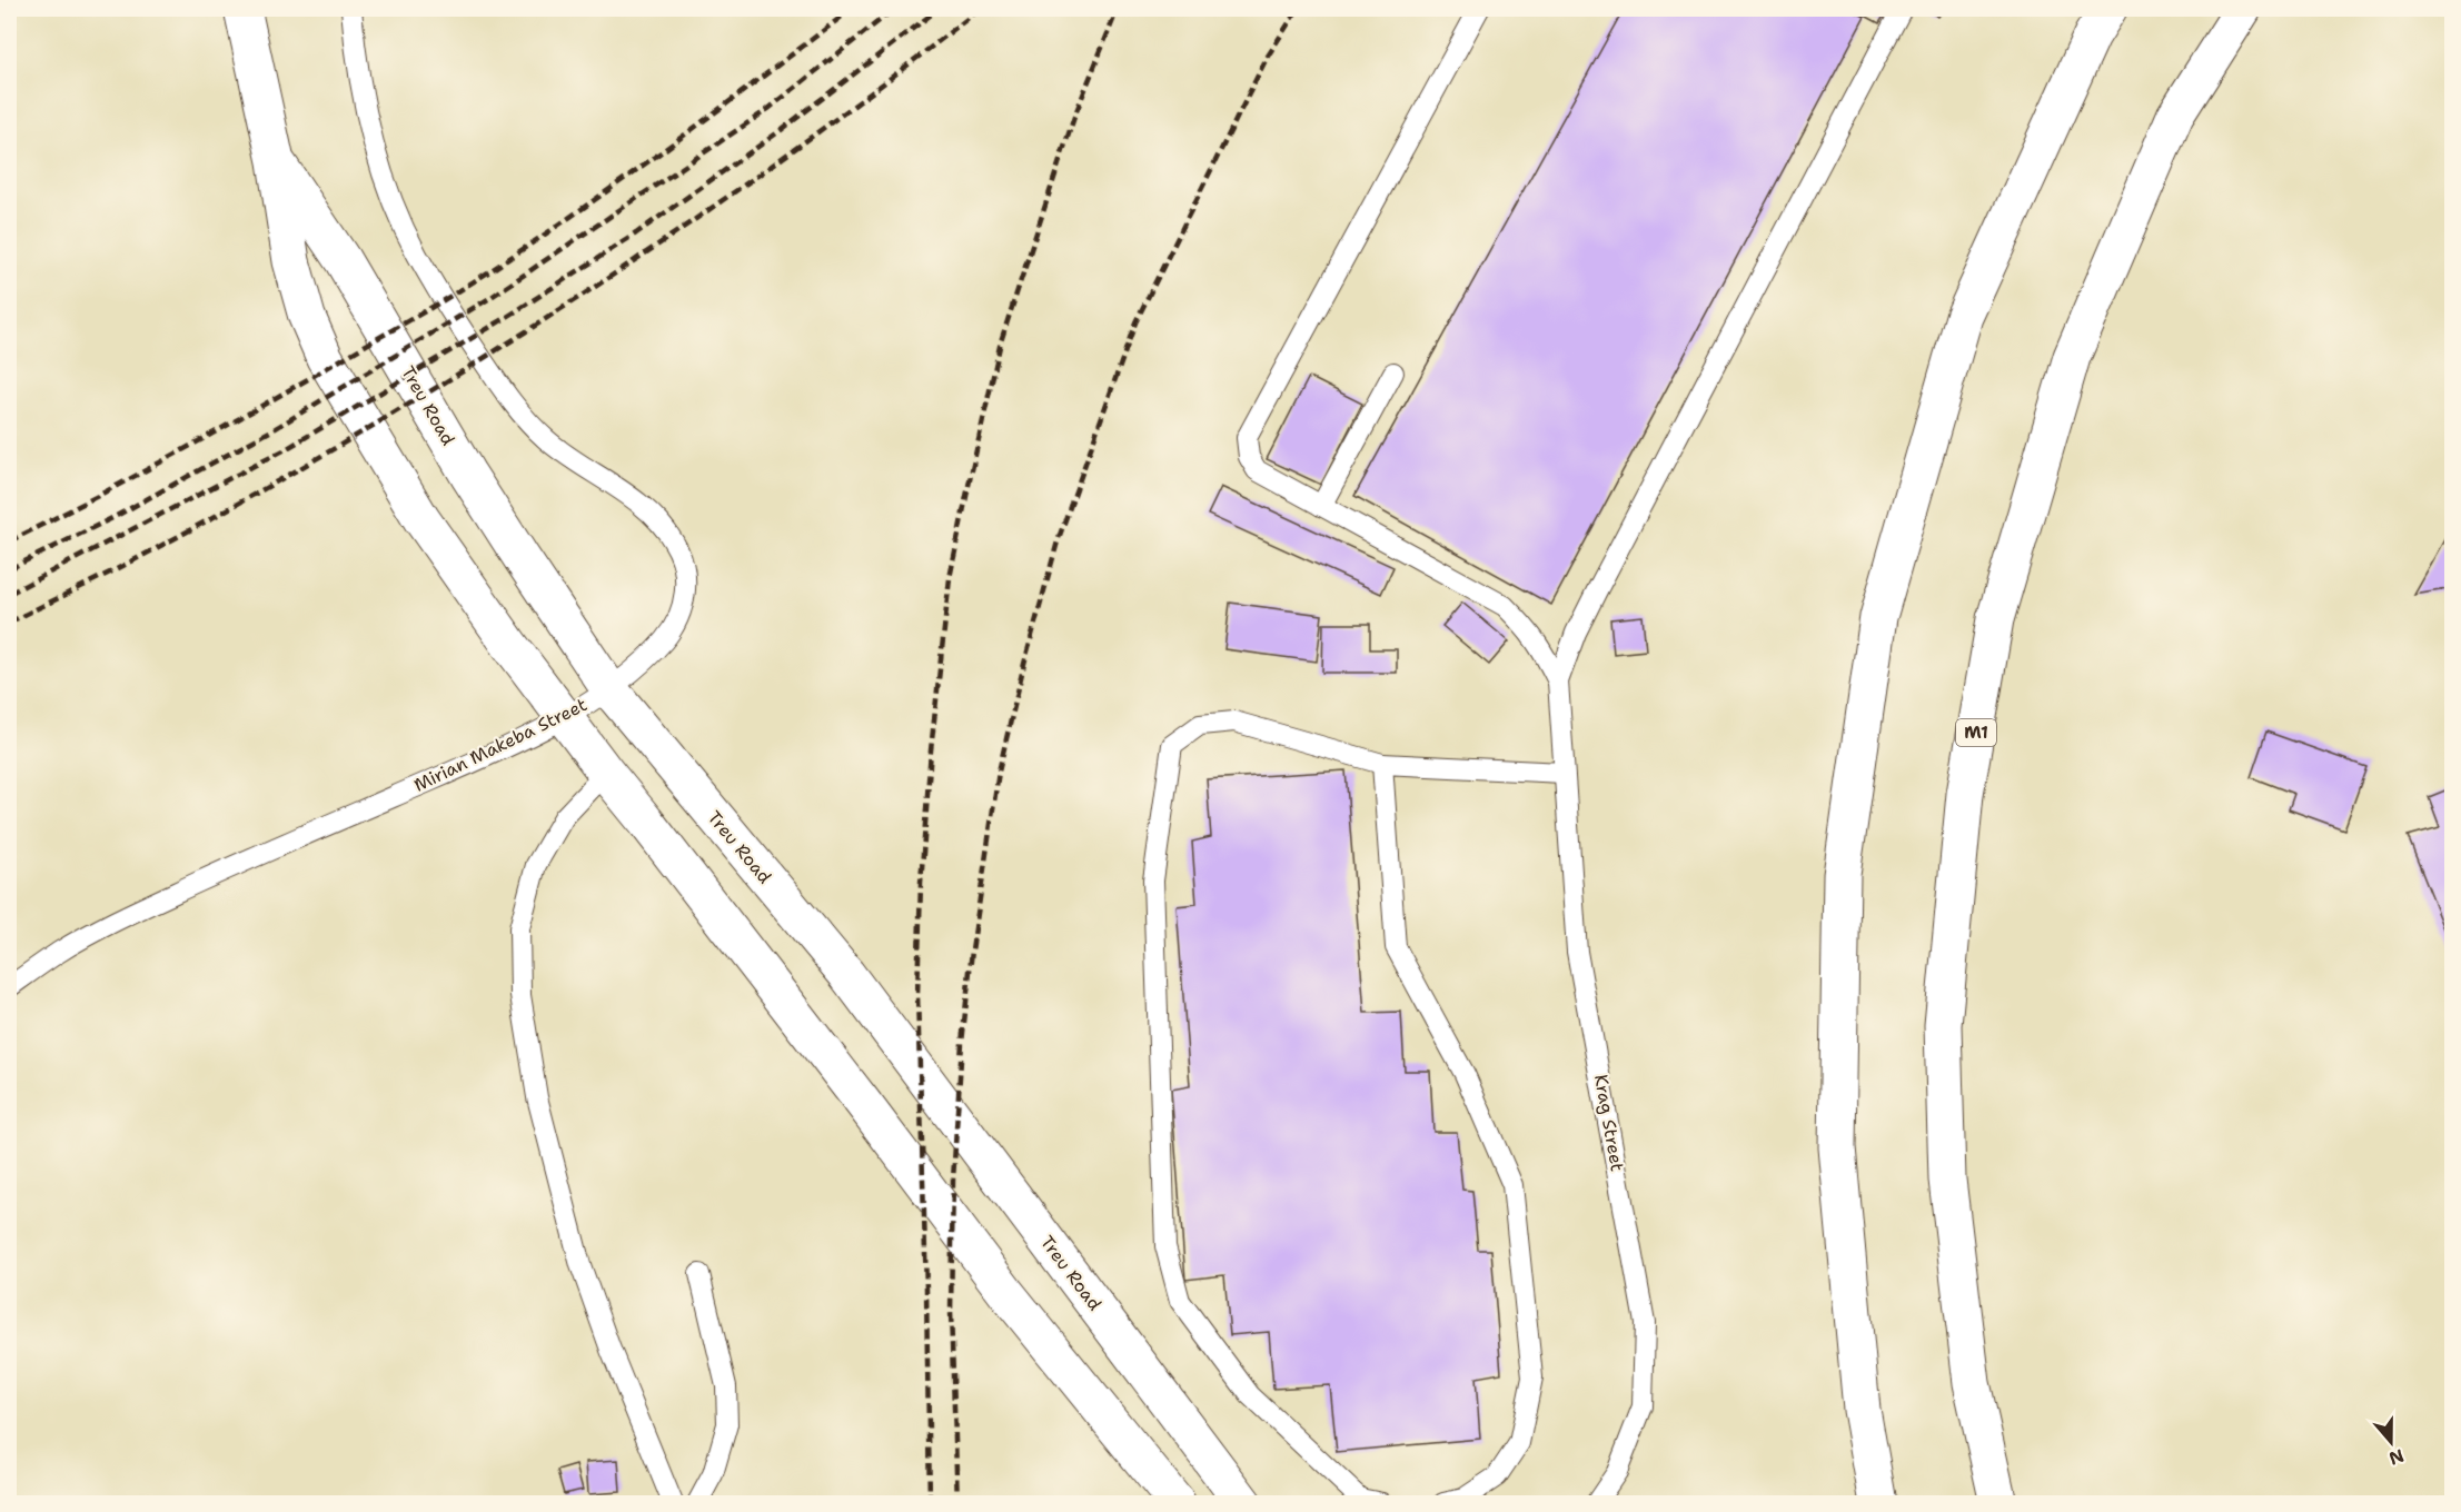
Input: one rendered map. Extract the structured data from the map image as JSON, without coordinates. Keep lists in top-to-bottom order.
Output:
{
  "streets": {
    "main road": ["Treu Road", "M1"],
    "lane": ["Mirian Makeba Street", "Krag Street"]
  },
  "crossings": [
    ["Treu Road", "Mirian Makeba Street"]
  ],
  "north": "bottom"
}
